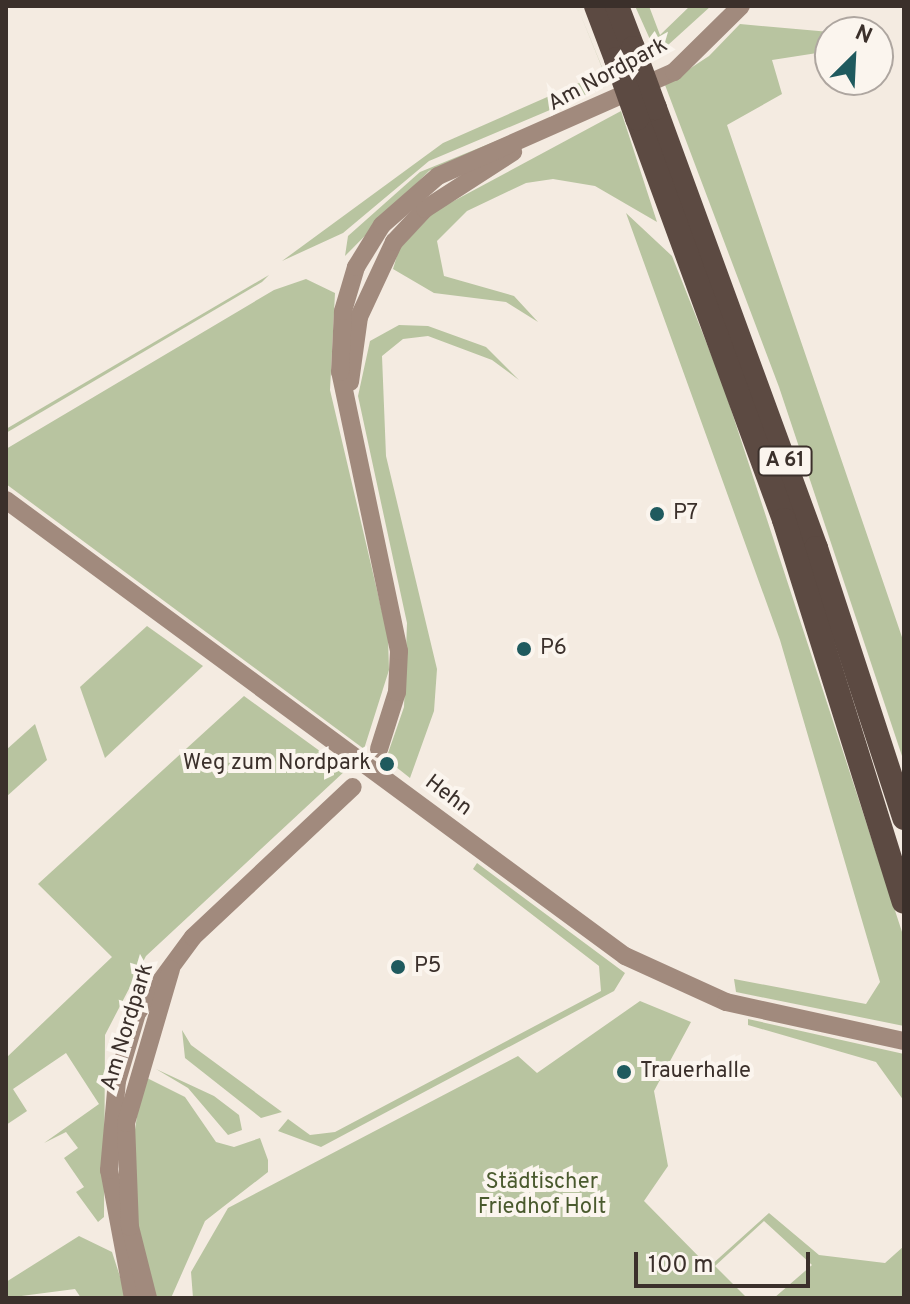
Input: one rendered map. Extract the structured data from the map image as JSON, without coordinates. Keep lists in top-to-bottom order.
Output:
{
  "streets": {
    "highway": ["A 61"],
    "street": ["Am Nordpark", "Hehn"]
  },
  "parks": ["Städtischer Friedhof Holt"],
  "places": [
    "P7",
    "P6",
    "Weg zum Nordpark",
    "P5",
    "Trauerhalle"
  ],
  "scale_bar": "100 m",
  "north": "top right"
}
